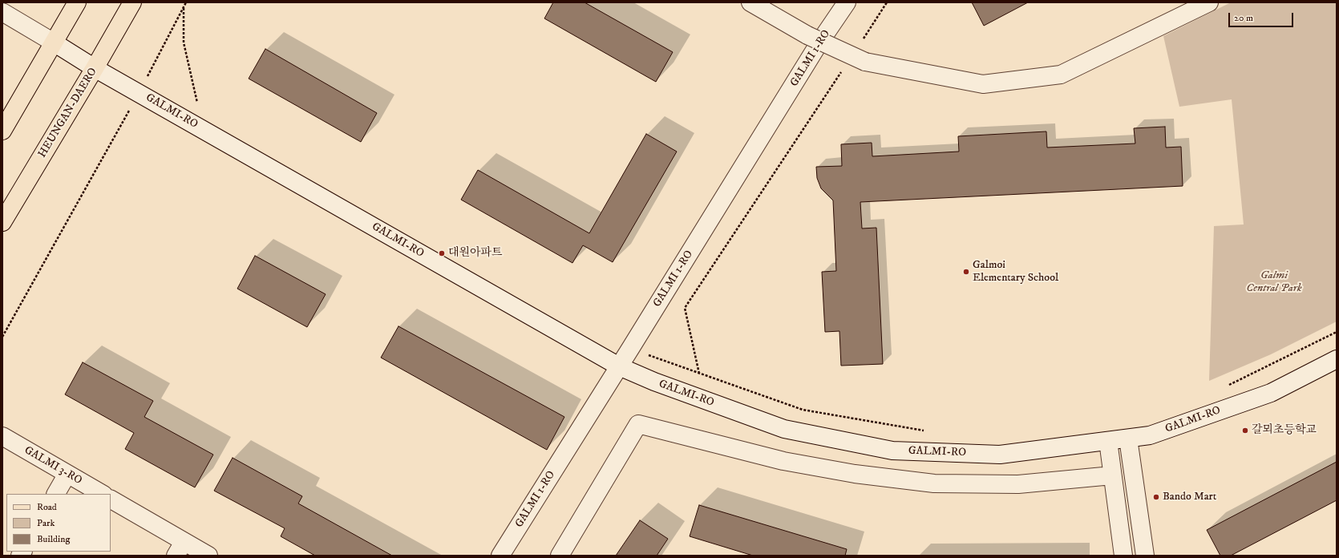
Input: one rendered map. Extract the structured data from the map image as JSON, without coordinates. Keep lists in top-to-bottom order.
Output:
{
  "streets": {
    "main road": ["HEUNGAN-DAERO"],
    "street": ["GALMI 1-RO", "GALMI-RO", "GALMI 3-RO"]
  },
  "crossings": [
    ["GALMI 1-RO", "GALMI-RO"],
    ["GALMI-RO", "HEUNGAN-DAERO"]
  ],
  "parks": ["Galmi Central Park"],
  "places": [
    "대원아파트",
    "Galmoi Elementary School",
    "갈뫼초등학교",
    "Bando Mart"
  ],
  "legend": ["Road", "Park", "Building"],
  "scale_bar": "20 m"
}
